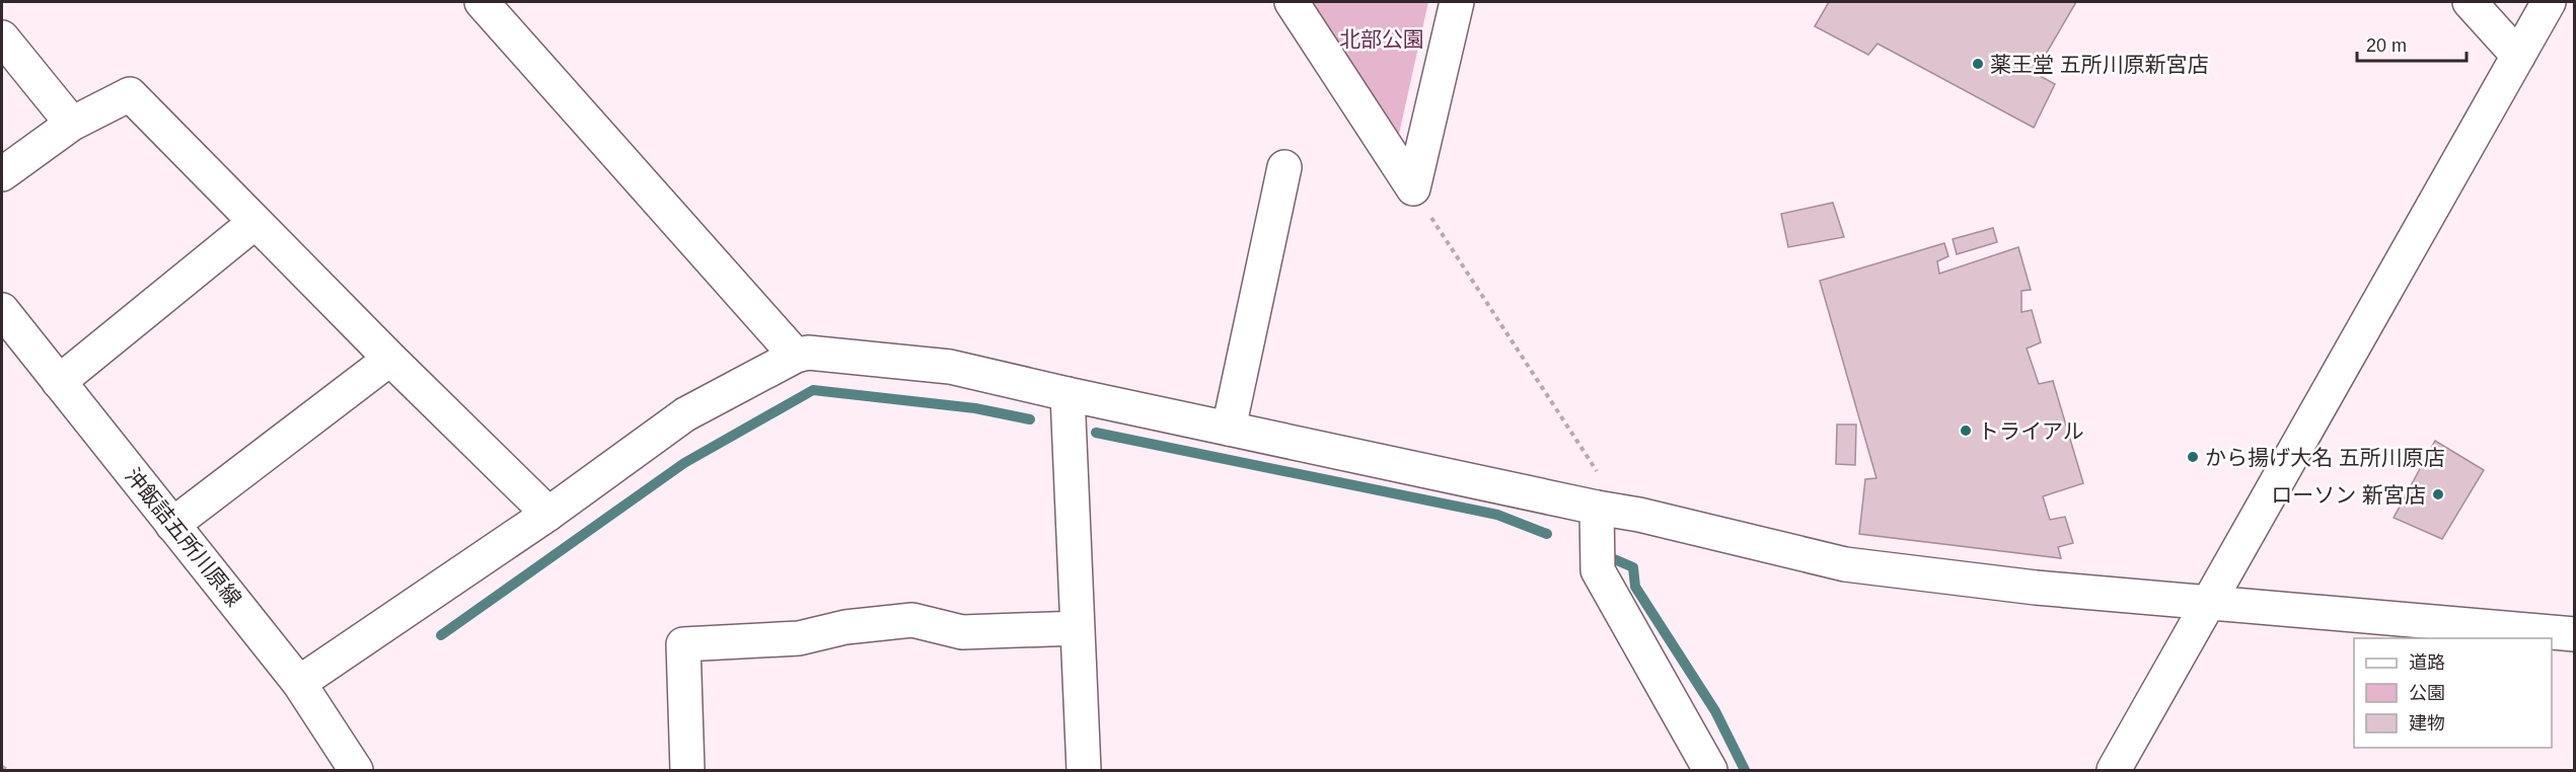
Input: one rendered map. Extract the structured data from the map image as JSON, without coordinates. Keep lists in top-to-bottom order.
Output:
{
  "streets": {
    "street": ["沖飯詰五所川原線"]
  },
  "parks": ["北部公園"],
  "places": [
    "薬王堂 五所川原新宮店",
    "トライアル",
    "から揚げ大名 五所川原店",
    "ローソン 新宮店"
  ],
  "legend": ["道路", "公園", "建物"],
  "scale_bar": "20 m"
}
